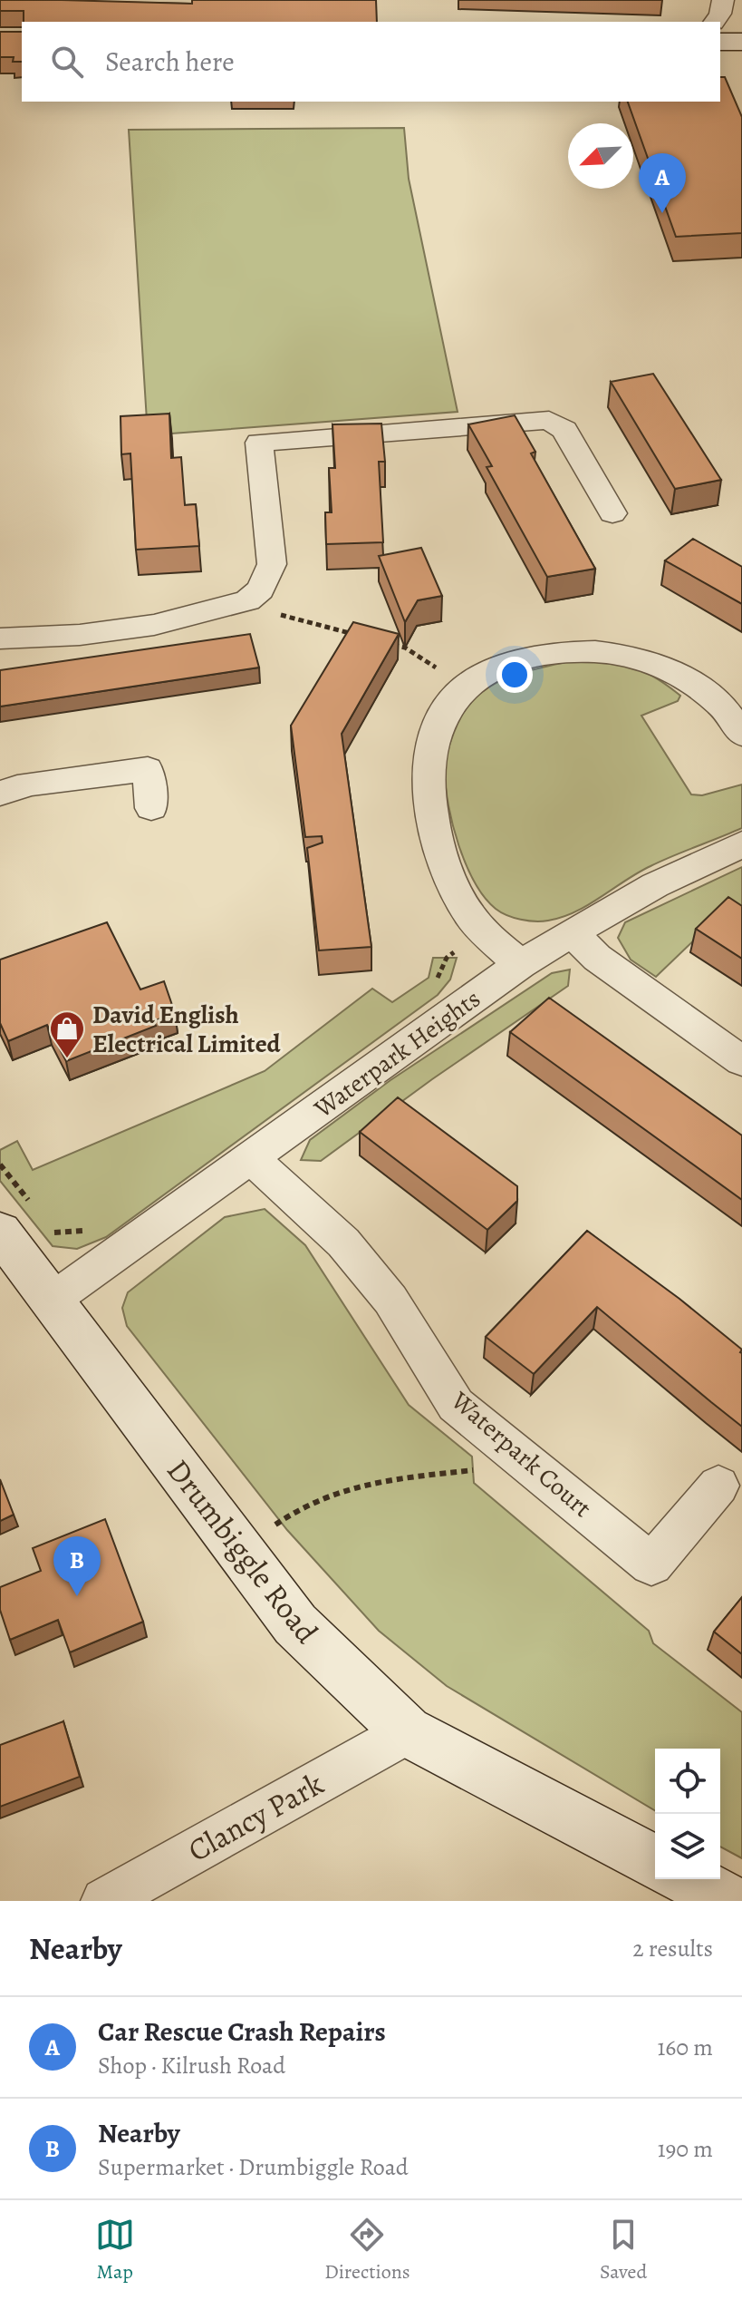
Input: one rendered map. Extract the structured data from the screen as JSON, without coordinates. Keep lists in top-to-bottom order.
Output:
{
  "streets": {
    "street": [
      "Waterpark Heights",
      "Waterpark Court",
      "Drumbiggle Road",
      "Clancy Park"
    ]
  },
  "crossings": [
    ["Waterpark Heights", "Waterpark Court"],
    ["Waterpark Heights", "Drumbiggle Road"],
    ["Drumbiggle Road", "Clancy Park"]
  ],
  "places": {
    "shop": ["David English Electrical Limited"]
  },
  "north": "bottom left",
  "page": {
    "search": "Search here",
    "pins": ["A", "B"],
    "heading": ["Nearby", "2 results"],
    "list": [
      {
        "mark": "A",
        "name": "Car Rescue Crash Repairs",
        "note": "Shop · Kilrush Road",
        "value": "160 m"
      },
      {
        "mark": "B",
        "name": "Nearby",
        "note": "Supermarket · Drumbiggle Road",
        "value": "190 m"
      }
    ],
    "nav": ["Map", "Directions", "Saved"]
  }
}
